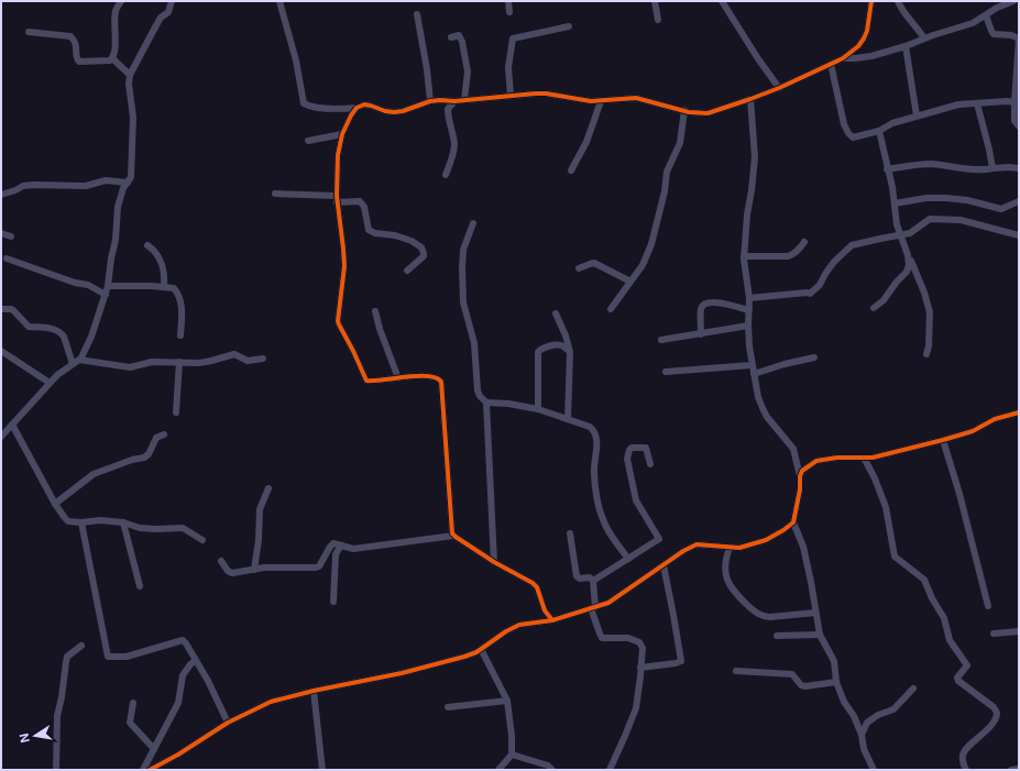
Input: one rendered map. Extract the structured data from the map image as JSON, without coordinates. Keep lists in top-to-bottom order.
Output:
{
  "north": "left"
}
